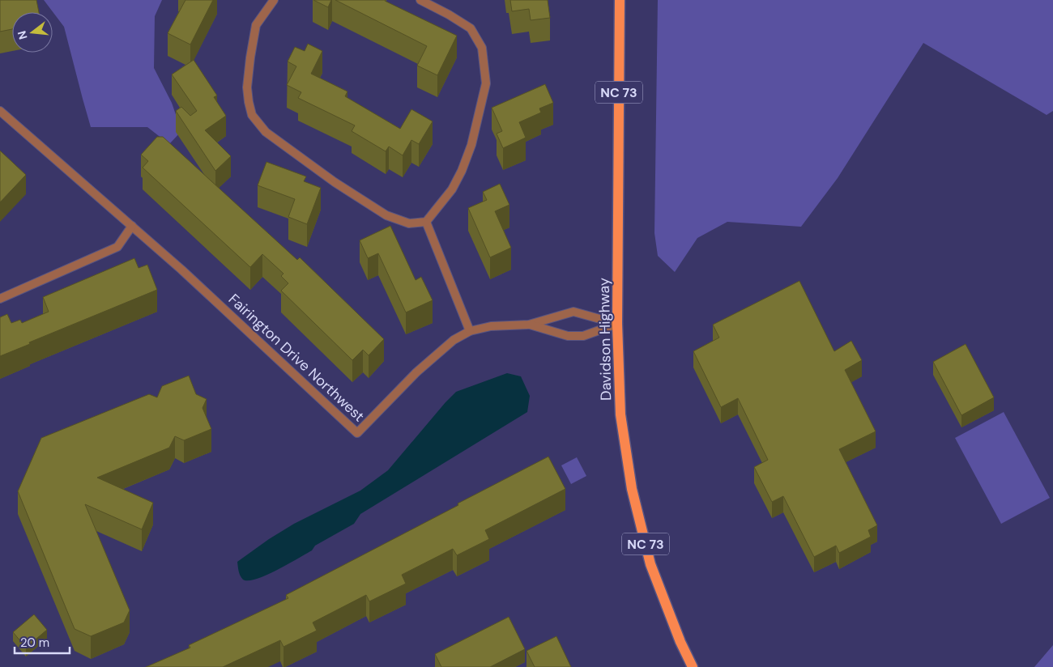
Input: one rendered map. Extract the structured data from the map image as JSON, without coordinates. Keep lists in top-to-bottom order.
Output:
{
  "streets": {
    "main road": ["NC 73", "Davidson Highway"],
    "street": ["Fairington Drive Northwest"]
  },
  "crossings": [
    ["Davidson Highway", "Fairington Drive Northwest"]
  ],
  "scale_bar": "20 m",
  "north": "left"
}
